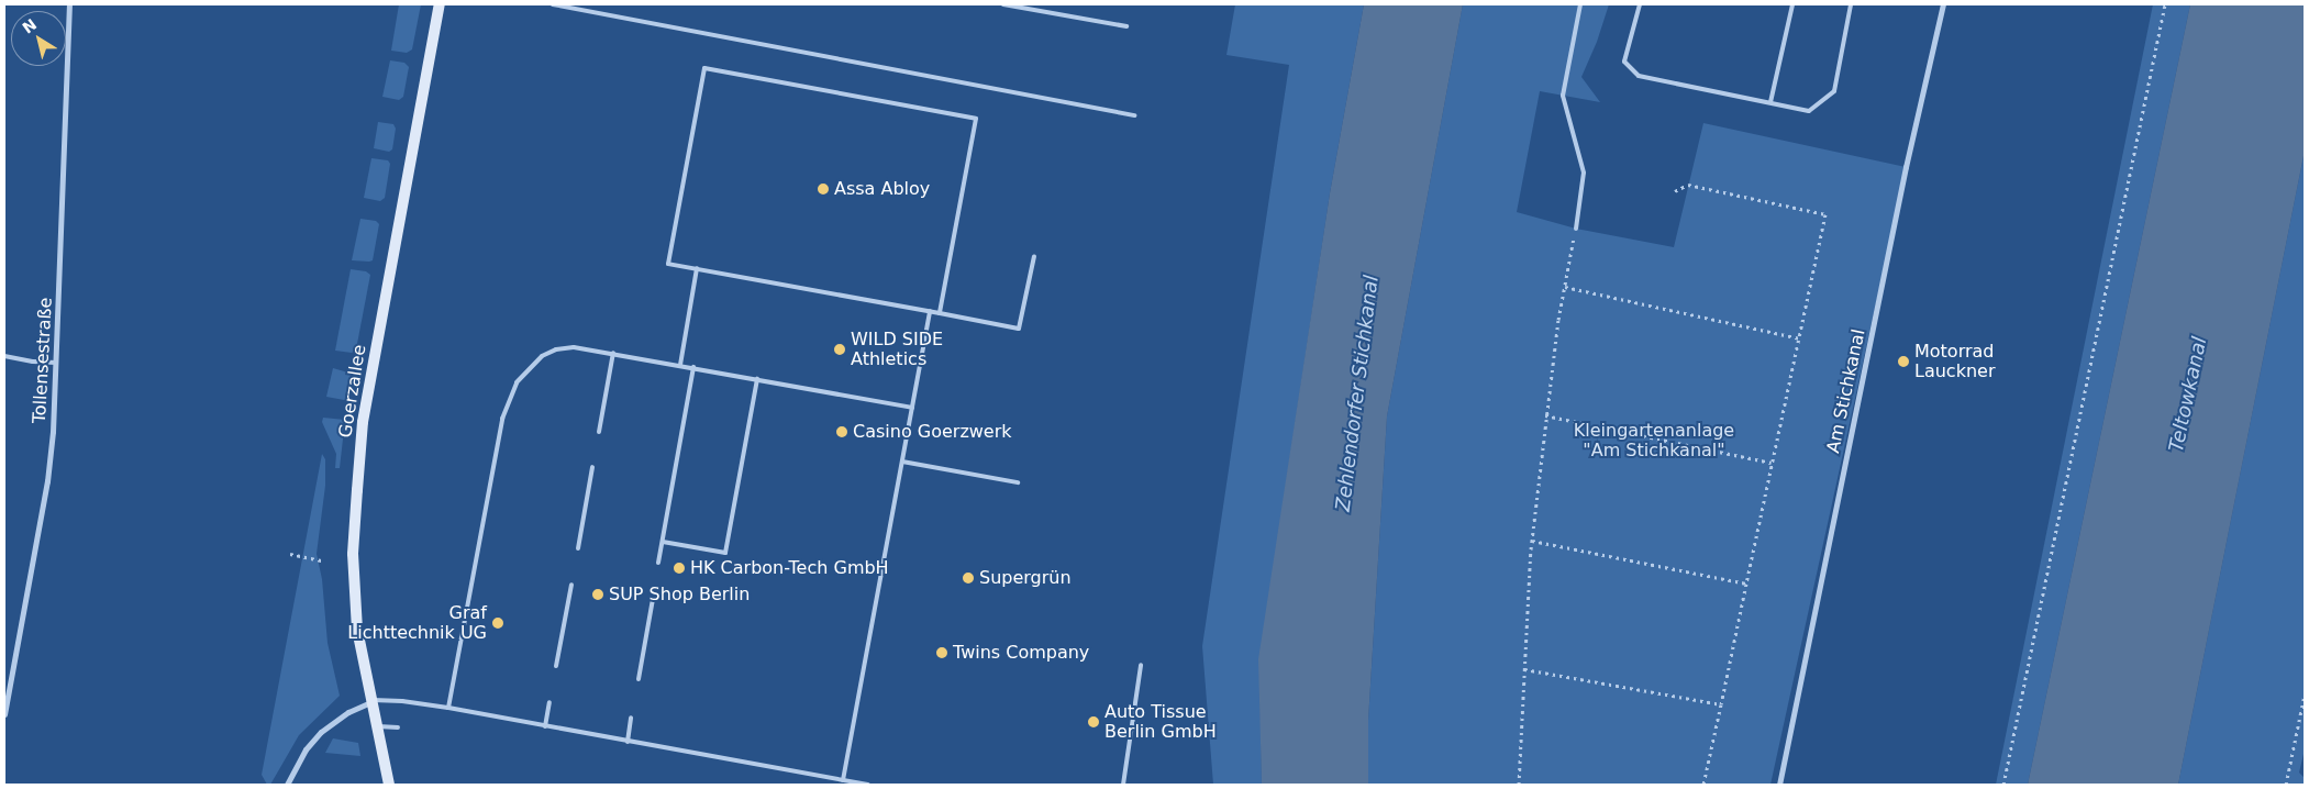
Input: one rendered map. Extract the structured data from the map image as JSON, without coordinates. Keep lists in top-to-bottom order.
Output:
{
  "streets": {
    "main road": ["Goerzallee"],
    "street": ["Tollensestraße", "Am Stichkanal"]
  },
  "water": ["Zehlendorfer Stichkanal", "Teltowkanal"],
  "parks": ["Kleingartenanlage \"Am Stichkanal\""],
  "places": [
    "Assa Abloy",
    "WILD SIDE Athletics",
    "Motorrad Lauckner",
    "Casino Goerzwerk",
    "HK Carbon-Tech GmbH",
    "Supergrün",
    "SUP Shop Berlin",
    "Graf Lichttechnik UG",
    "Twins Company",
    "Auto Tissue Berlin GmbH"
  ],
  "north": "top left"
}
